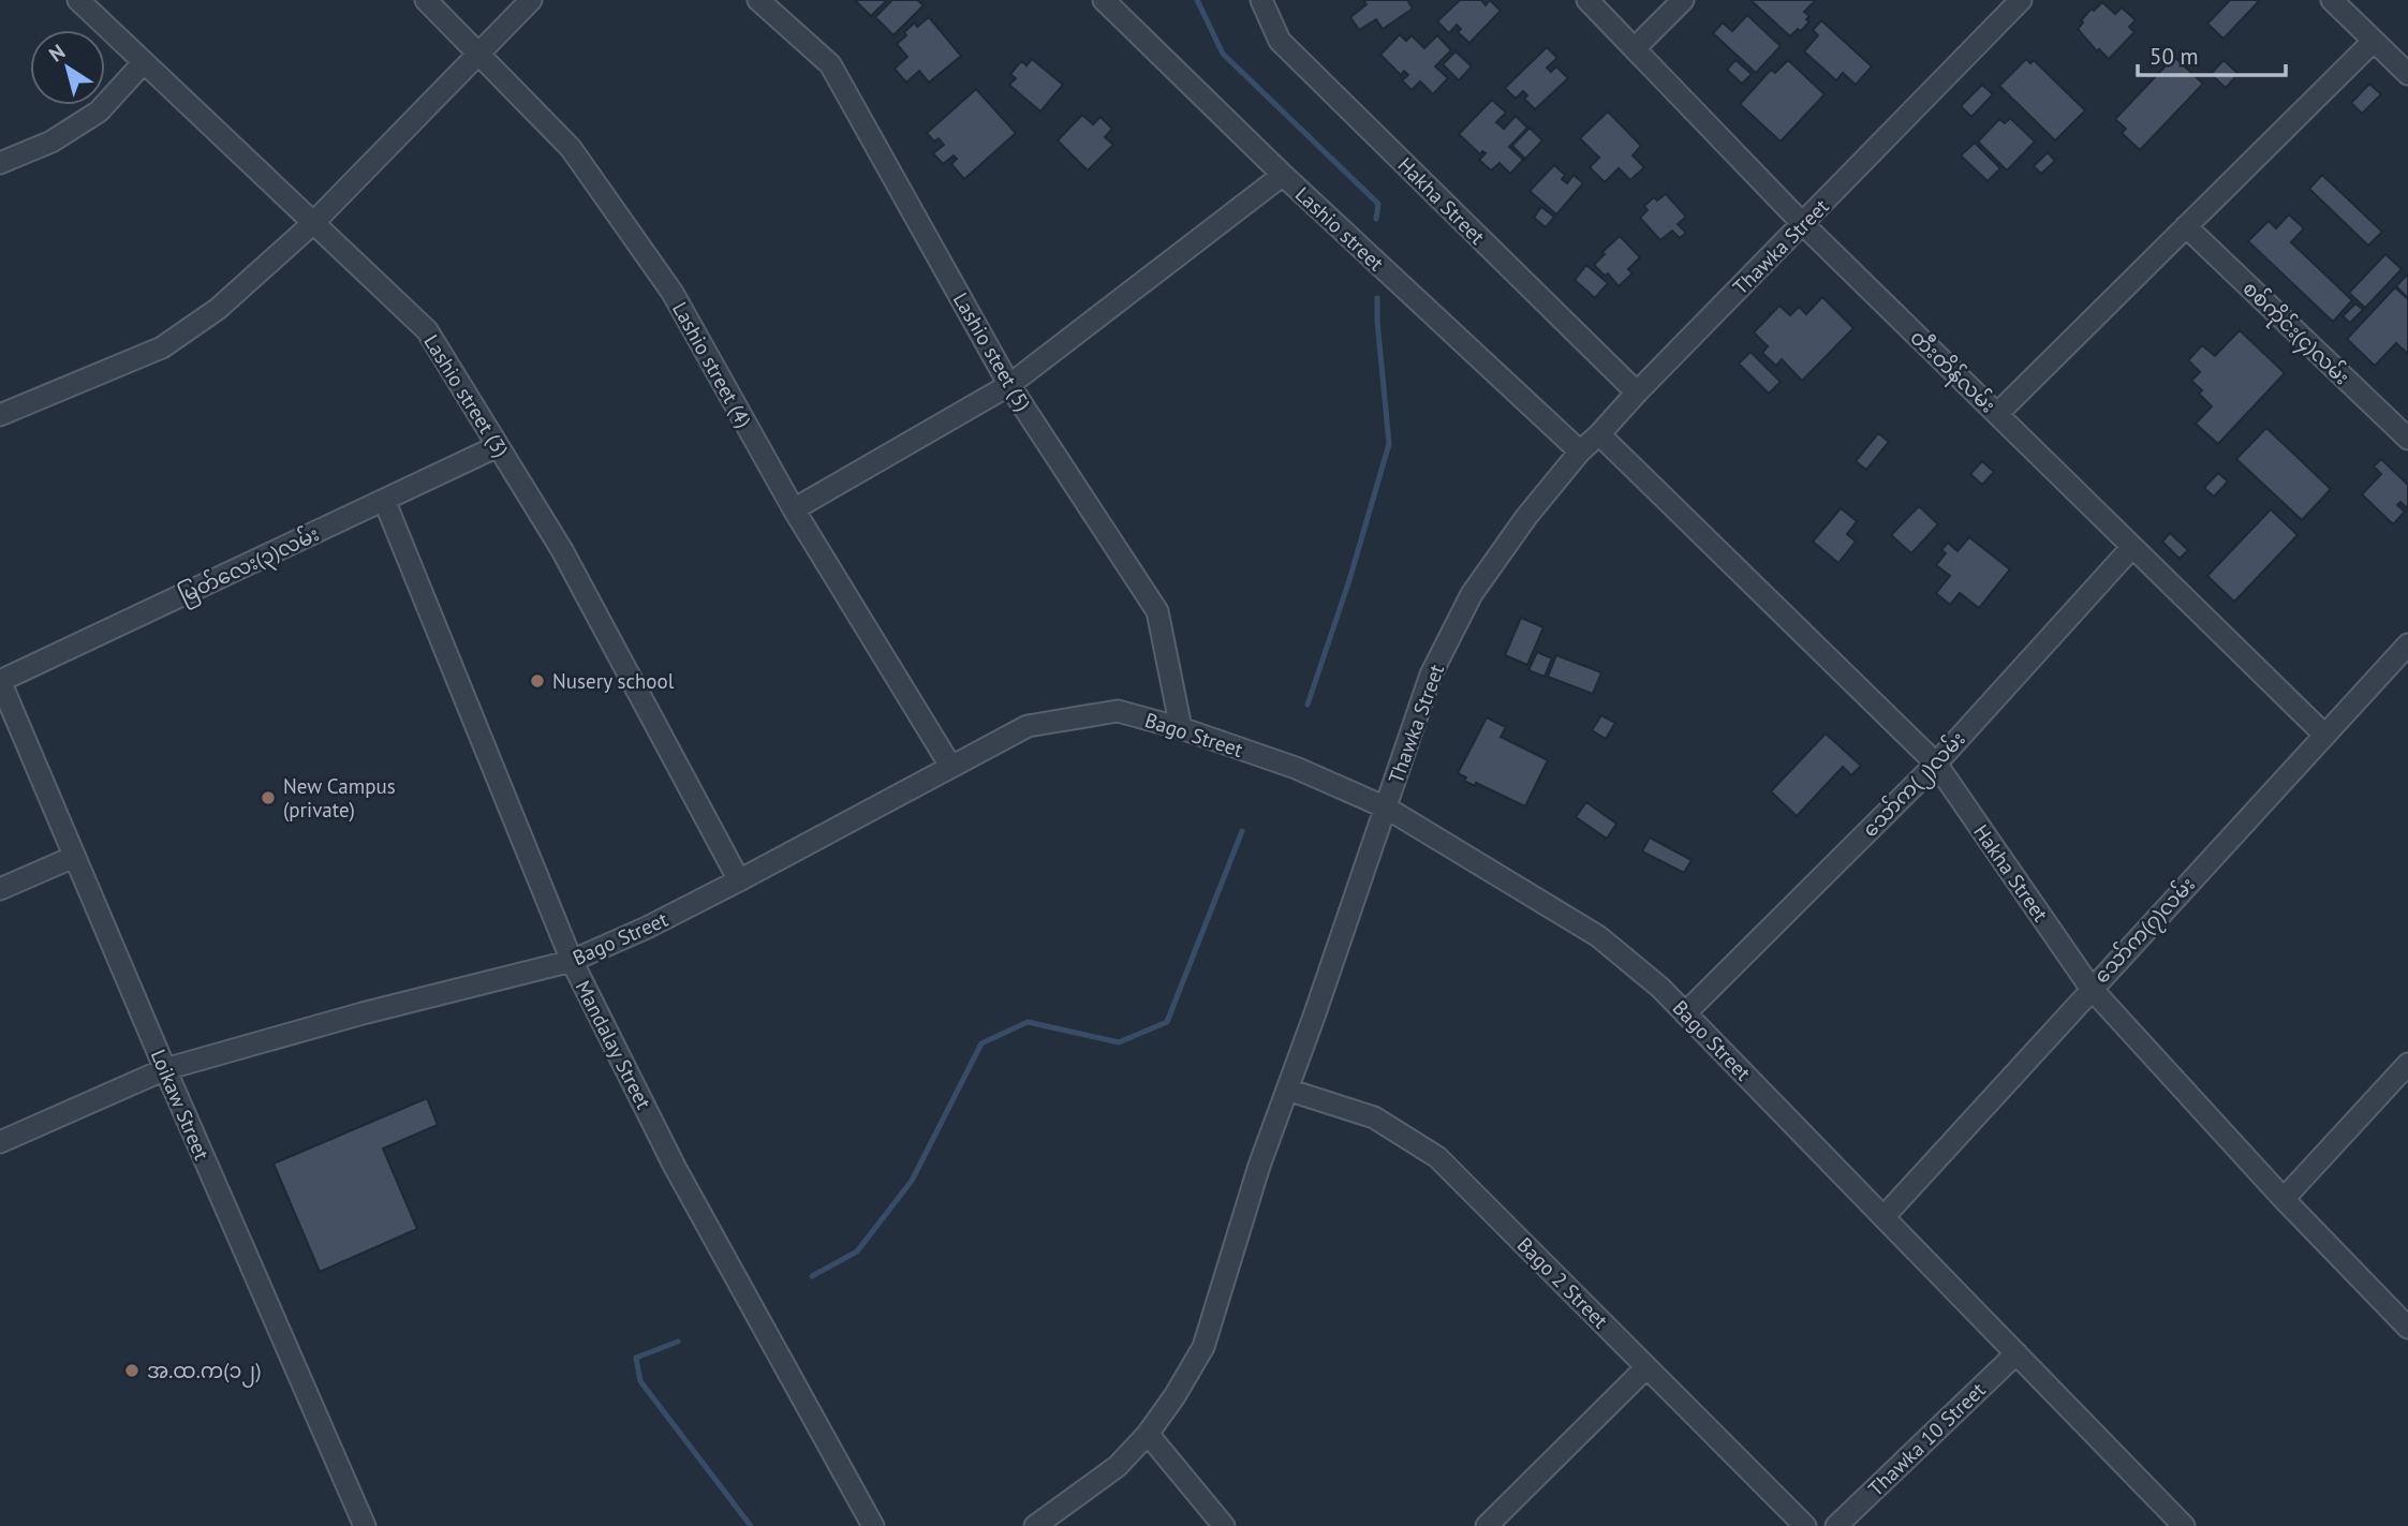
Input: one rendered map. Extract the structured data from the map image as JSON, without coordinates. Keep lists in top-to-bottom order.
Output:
{
  "streets": {
    "street": [
      "Hakha Street",
      "Lashio street",
      "Thawka Street",
      "စစ်ကိုင်း(၄)လမ်း",
      "Lashio steet (5)",
      "Lashio street (4)",
      "တီးတိန်လမ်း",
      "Lashio street (3)",
      "မြတ်လေး(၃)လမ်း",
      "Bago Street",
      "သော်က(၂)လမ်း",
      "သော်က(၇)လမ်း",
      "Mandalay Street",
      "Loikaw Street",
      "Bago 2 Street",
      "Thawka 10 Street"
    ]
  },
  "crossings": [
    ["Hakha Street", "Thawka Street"],
    ["Hakha Street", "သော်က(၂)လမ်း"],
    ["Hakha Street", "သော်က(၇)လမ်း"],
    ["Lashio street", "Thawka Street"],
    ["Thawka Street", "တီးတိန်လမ်း"],
    ["Thawka Street", "Bago Street"],
    ["Thawka Street", "Bago 2 Street"],
    ["Lashio steet (5)", "Bago Street"],
    ["Lashio street (4)", "Bago Street"],
    ["တီးတိန်လမ်း", "သော်က(၂)လမ်း"],
    ["တီးတိန်လမ်း", "သော်က(၇)လမ်း"],
    ["Lashio street (3)", "မြတ်လေး(၃)လမ်း"],
    ["Lashio street (3)", "Bago Street"],
    ["မြတ်လေး(၃)လမ်း", "Mandalay Street"],
    ["မြတ်လေး(၃)လမ်း", "Loikaw Street"],
    ["Bago Street", "သော်က(၂)လမ်း"],
    ["Bago Street", "သော်က(၇)လမ်း"],
    ["Bago Street", "Mandalay Street"],
    ["Bago Street", "Loikaw Street"],
    ["Bago Street", "Thawka 10 Street"]
  ],
  "places": ["Nusery school", "New Campus (private)", "အ.ထ.က(၁၂)"],
  "scale_bar": "50 m",
  "north": "top left"
}
